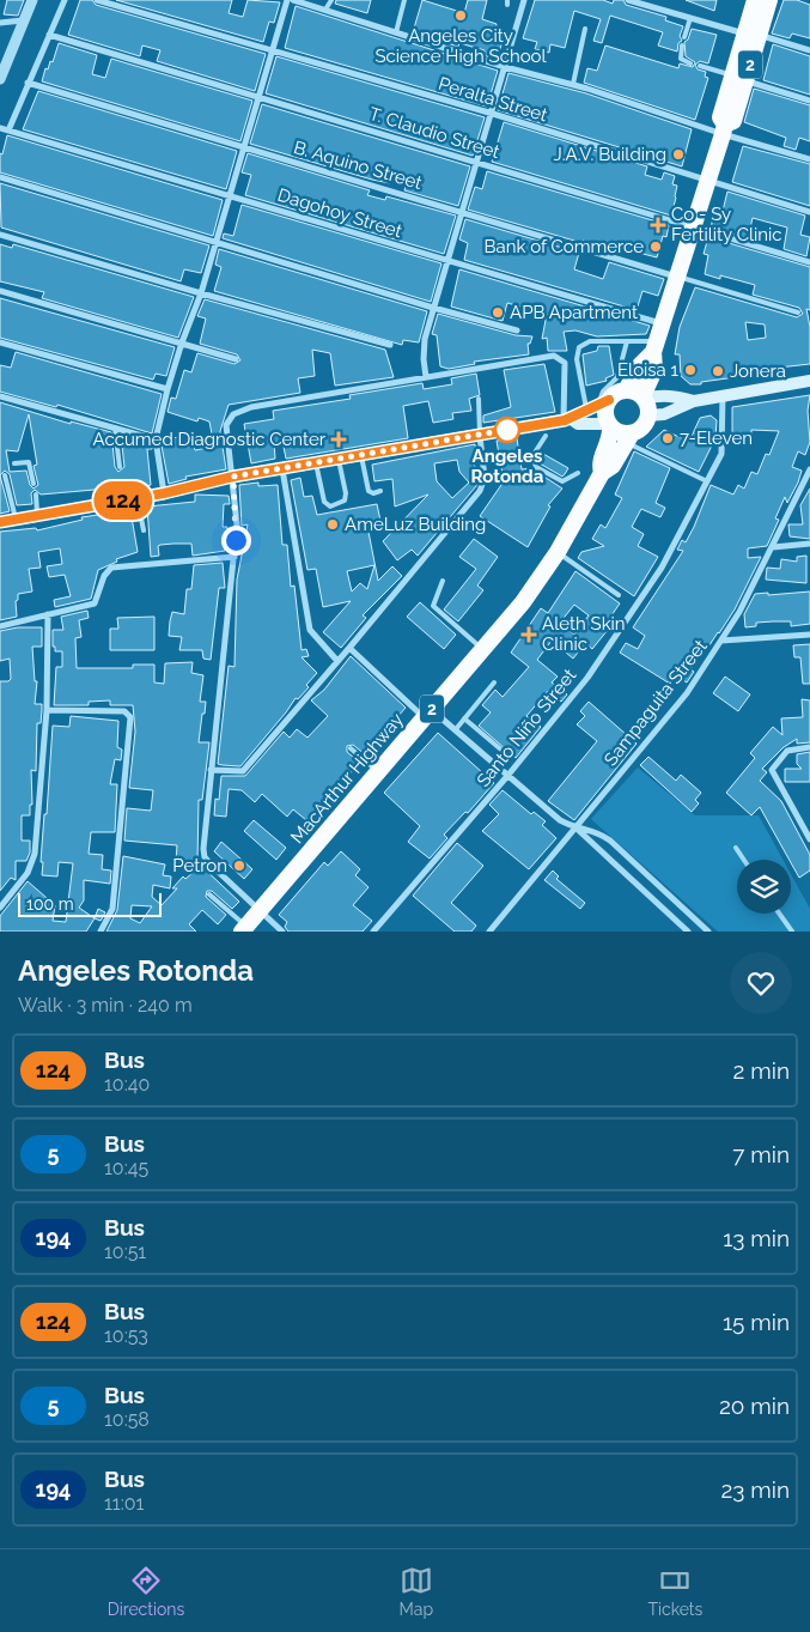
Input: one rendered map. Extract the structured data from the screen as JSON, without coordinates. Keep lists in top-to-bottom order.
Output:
{
  "streets": {
    "highway": ["2", "MacArthur Highway"],
    "street": [
      "Peralta Street",
      "T. Claudio Street",
      "B. Aquino Street",
      "Dagohoy Street",
      "Sampaguita Street",
      "Santo Niño Street"
    ]
  },
  "crossings": [
    ["2", "Peralta Street"],
    ["2", "T. Claudio Street"],
    ["2", "B. Aquino Street"],
    ["2", "Dagohoy Street"],
    ["2", "MacArthur Highway"]
  ],
  "places": {
    "other": [
      "Angeles City Science High School",
      "J.A.V. Building",
      "Bank of Commerce",
      "APB Apartment",
      "Eloisa 1",
      "Jonera",
      "Angeles Rotonda",
      "7-Eleven",
      "AmeLuz Building",
      "Petron"
    ],
    "health": ["Co - Sy Fertility Clinic", "Accumed Diagnostic Center", "Aleth Skin Clinic"]
  },
  "lines": ["bus line 124"],
  "scale_bar": "100 m",
  "page": {
    "on_map": "124",
    "scale": "100 m",
    "heading": ["Angeles Rotonda", "Walk · 3 min · 240 m"],
    "list": [
      {
        "mark": "124",
        "name": "Bus",
        "note": "10:40",
        "value": "2 min"
      },
      {
        "mark": "5",
        "name": "Bus",
        "note": "10:45",
        "value": "7 min"
      },
      {
        "mark": "194",
        "name": "Bus",
        "note": "10:51",
        "value": "13 min"
      },
      {
        "mark": "124",
        "name": "Bus",
        "note": "10:53",
        "value": "15 min"
      },
      {
        "mark": "5",
        "name": "Bus",
        "note": "10:58",
        "value": "20 min"
      },
      {
        "mark": "194",
        "name": "Bus",
        "note": "11:01",
        "value": "23 min"
      }
    ],
    "tabs": ["Directions", "Map", "Tickets"]
  }
}
